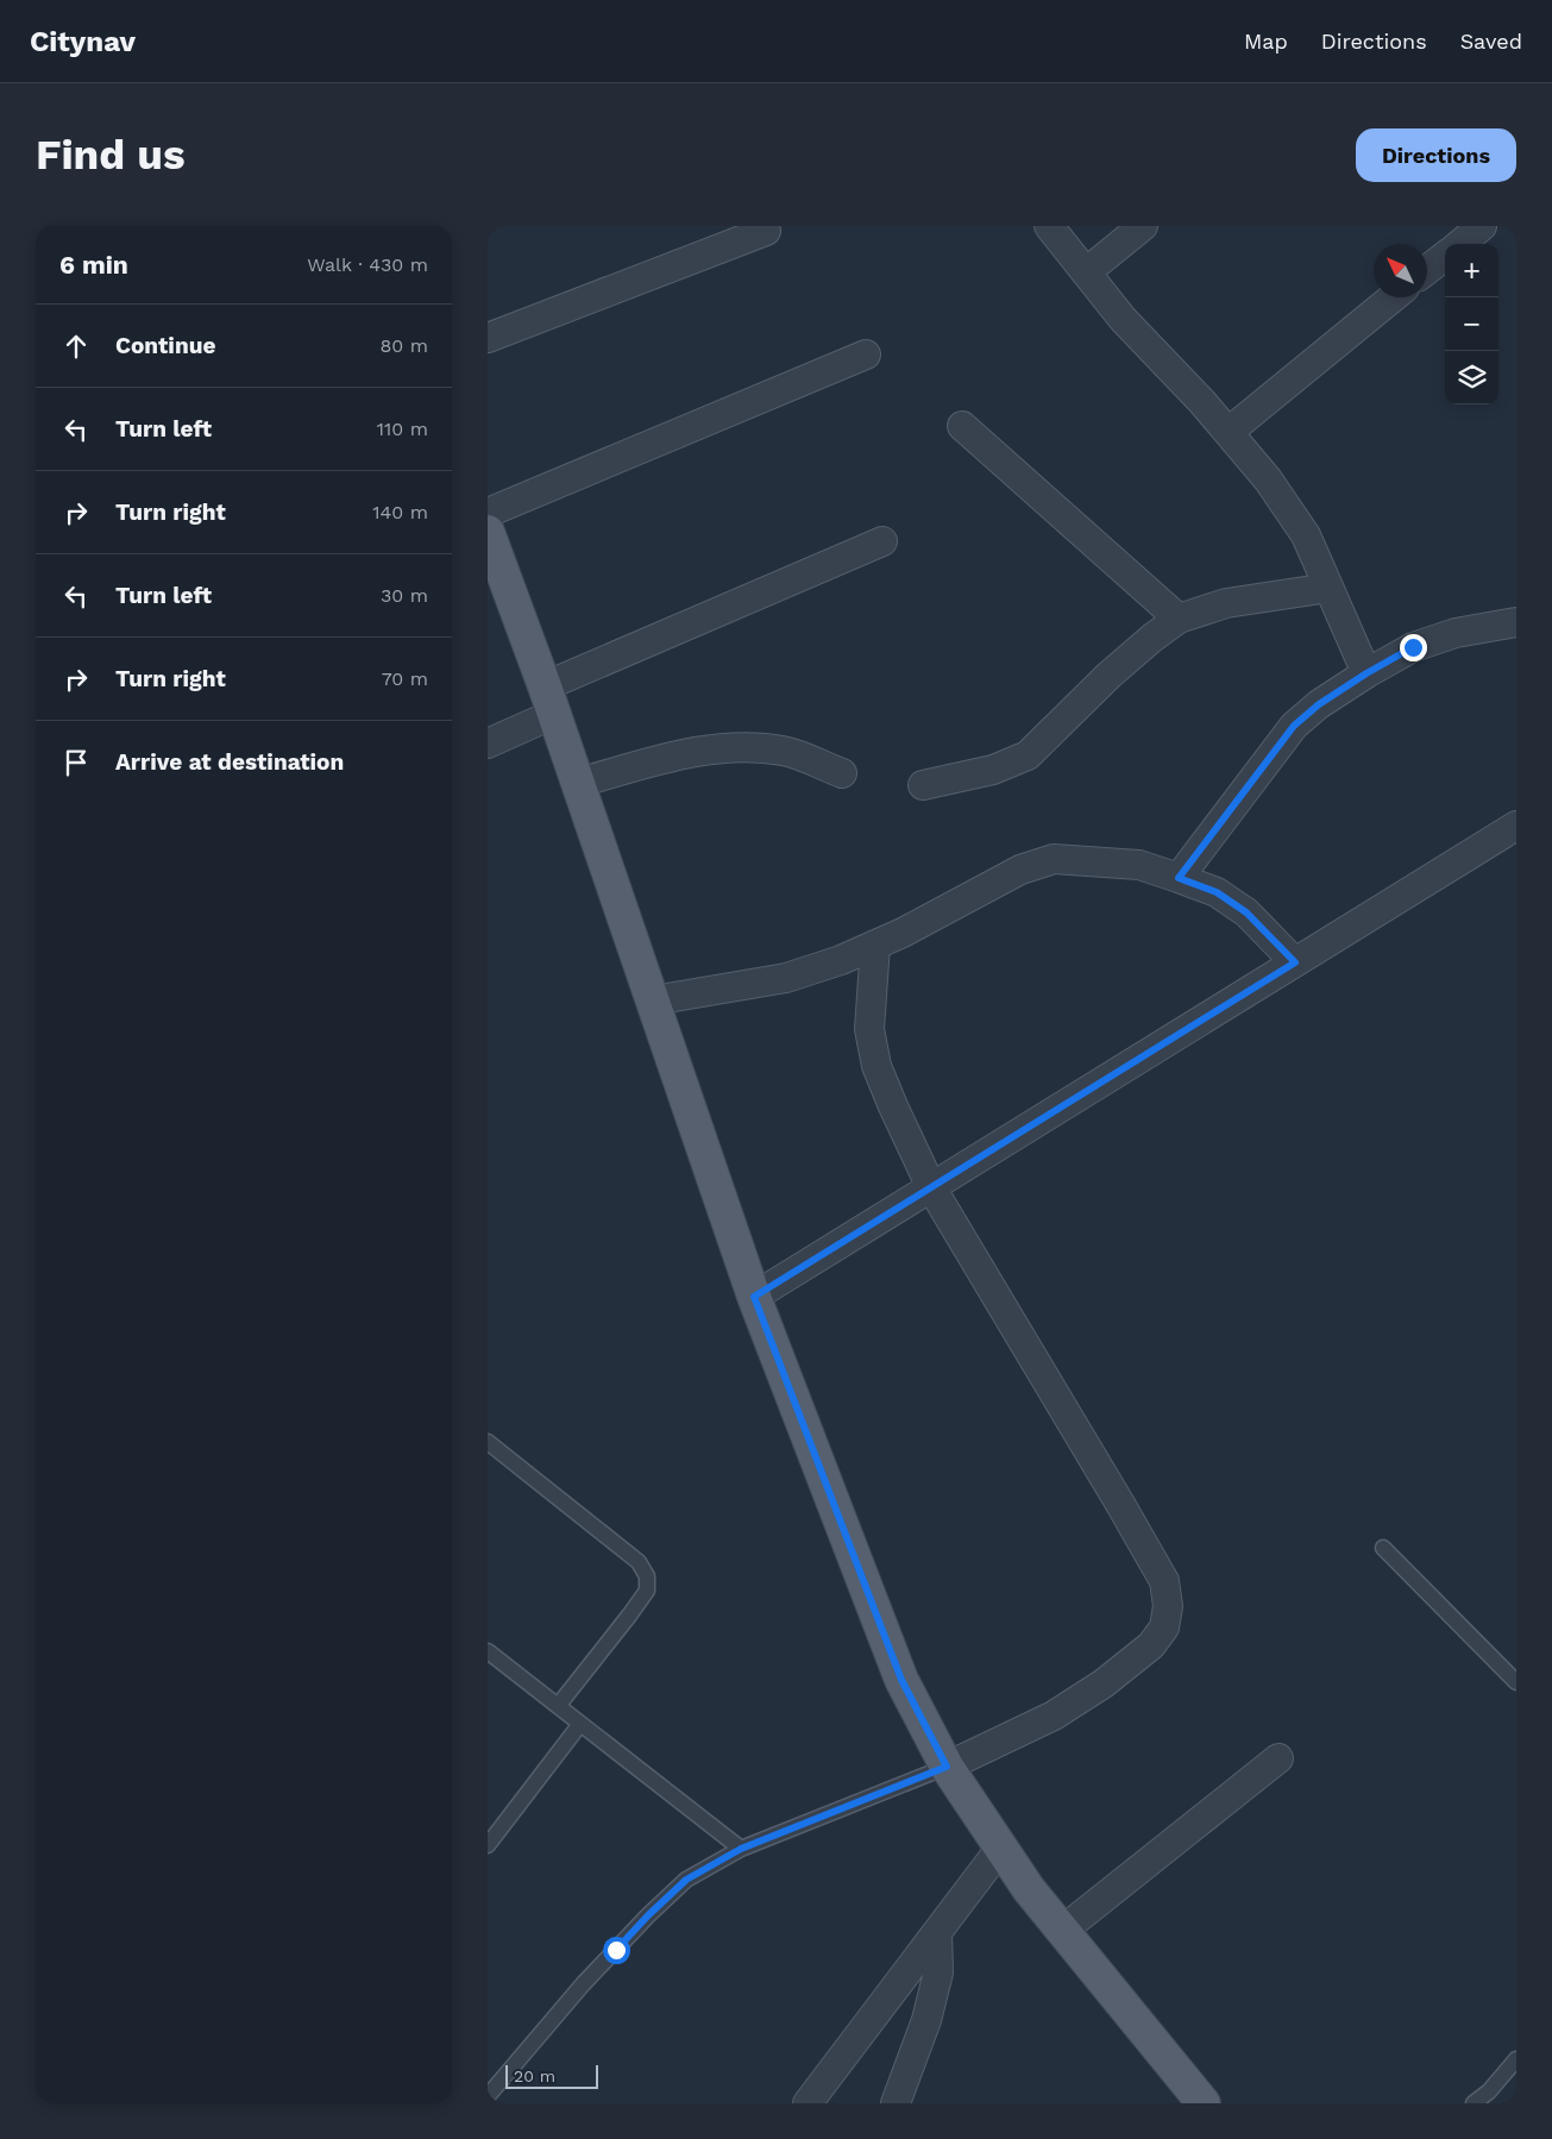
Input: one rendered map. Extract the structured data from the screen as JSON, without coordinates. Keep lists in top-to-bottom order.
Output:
{
  "scale_bar": "20 m",
  "north": "top left",
  "page": {
    "header": "Citynav",
    "nav": ["Map", "Directions", "Saved"],
    "buttons": "Directions",
    "title": "Find us",
    "heading": ["6 min", "Walk · 430 m"],
    "map_buttons": ["+", "−"],
    "list": [
      ["Continue", "80 m"],
      ["Turn left", "110 m"],
      ["Turn right", "140 m"],
      ["Turn left", "30 m"],
      ["Turn right", "70 m"],
      "Arrive at destination"
    ],
    "scale": "20 m"
  }
}
